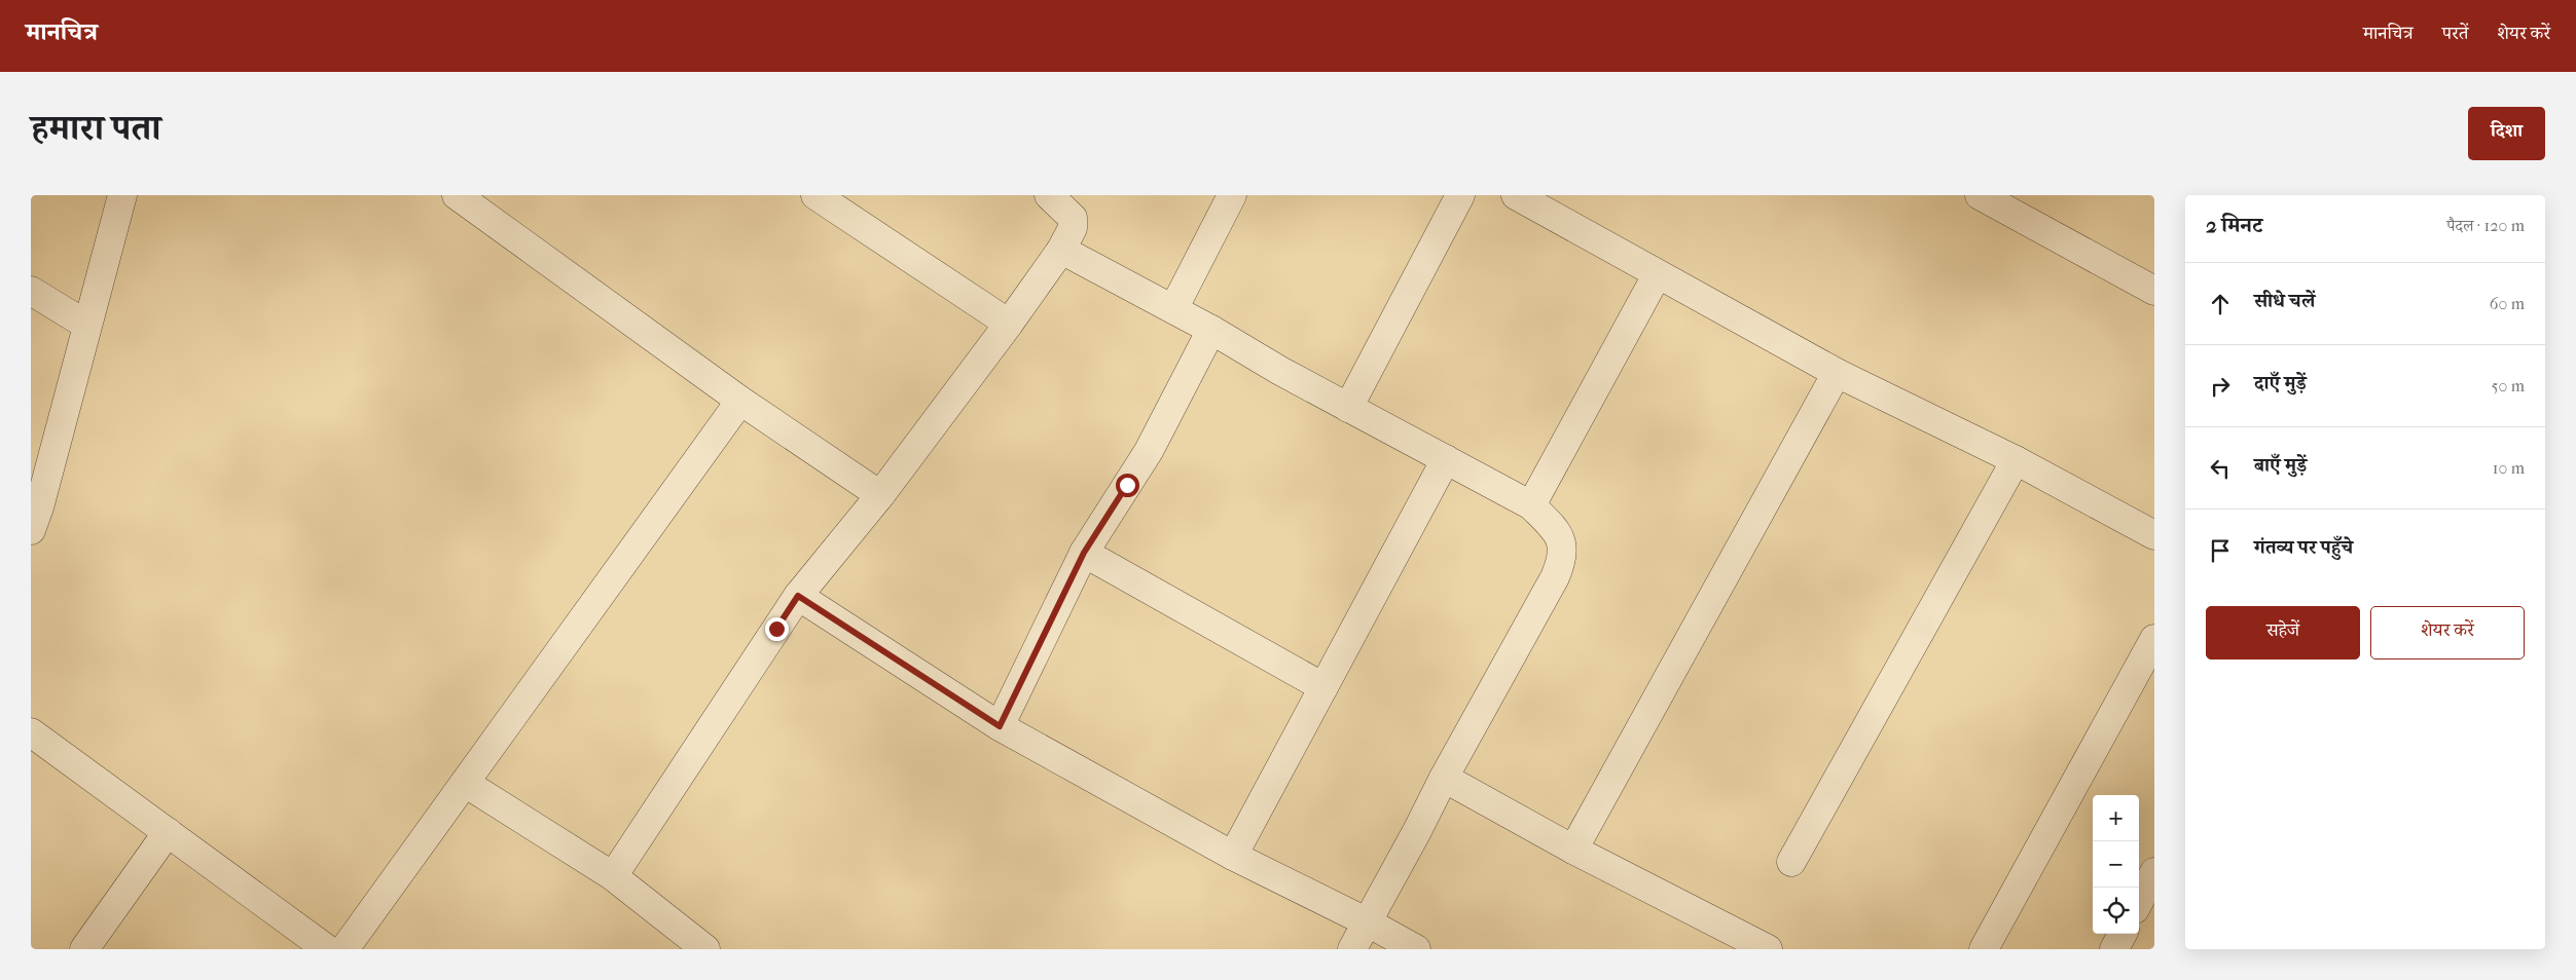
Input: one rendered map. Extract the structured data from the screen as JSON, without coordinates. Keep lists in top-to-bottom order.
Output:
{
  "page": {
    "header": "मानचित्र",
    "nav": ["मानचित्र", "परतें", "शेयर करें"],
    "title": "हमारा पता",
    "buttons": [
      "दिशा",
      ["सहेजें", "शेयर करें"]
    ],
    "heading": ["2 मिनट", "पैदल · 120 m"],
    "list": [
      ["सीधे चलें", "60 m"],
      ["दाएँ मुड़ें", "50 m"],
      ["बाएँ मुड़ें", "10 m"],
      "गंतव्य पर पहुँचे"
    ],
    "map_buttons": ["+", "−"]
  }
}
